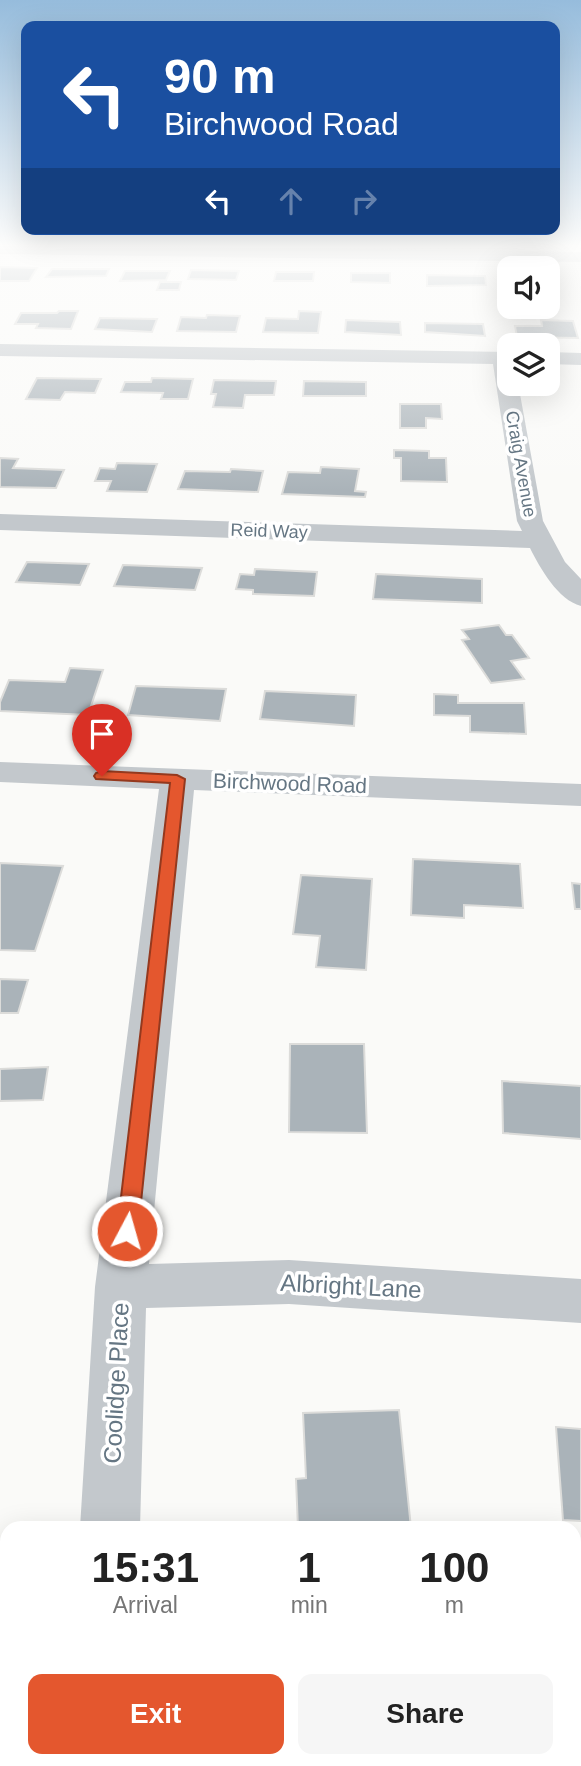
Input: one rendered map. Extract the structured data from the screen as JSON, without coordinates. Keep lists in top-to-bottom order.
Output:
{
  "streets": {
    "street": [
      "Craig Avenue",
      "Reid Way",
      "Birchwood Road",
      "Albright Lane",
      "Coolidge Place"
    ]
  },
  "crossings": [
    ["Craig Avenue", "Reid Way"],
    ["Birchwood Road", "Coolidge Place"],
    ["Albright Lane", "Coolidge Place"]
  ],
  "page": {
    "turn": ["90 m", "Birchwood Road"],
    "eta": [
      "15:31",
      "Arrival",
      "1",
      "min",
      "100",
      "m"
    ],
    "buttons": ["Exit", "Share"]
  }
}
